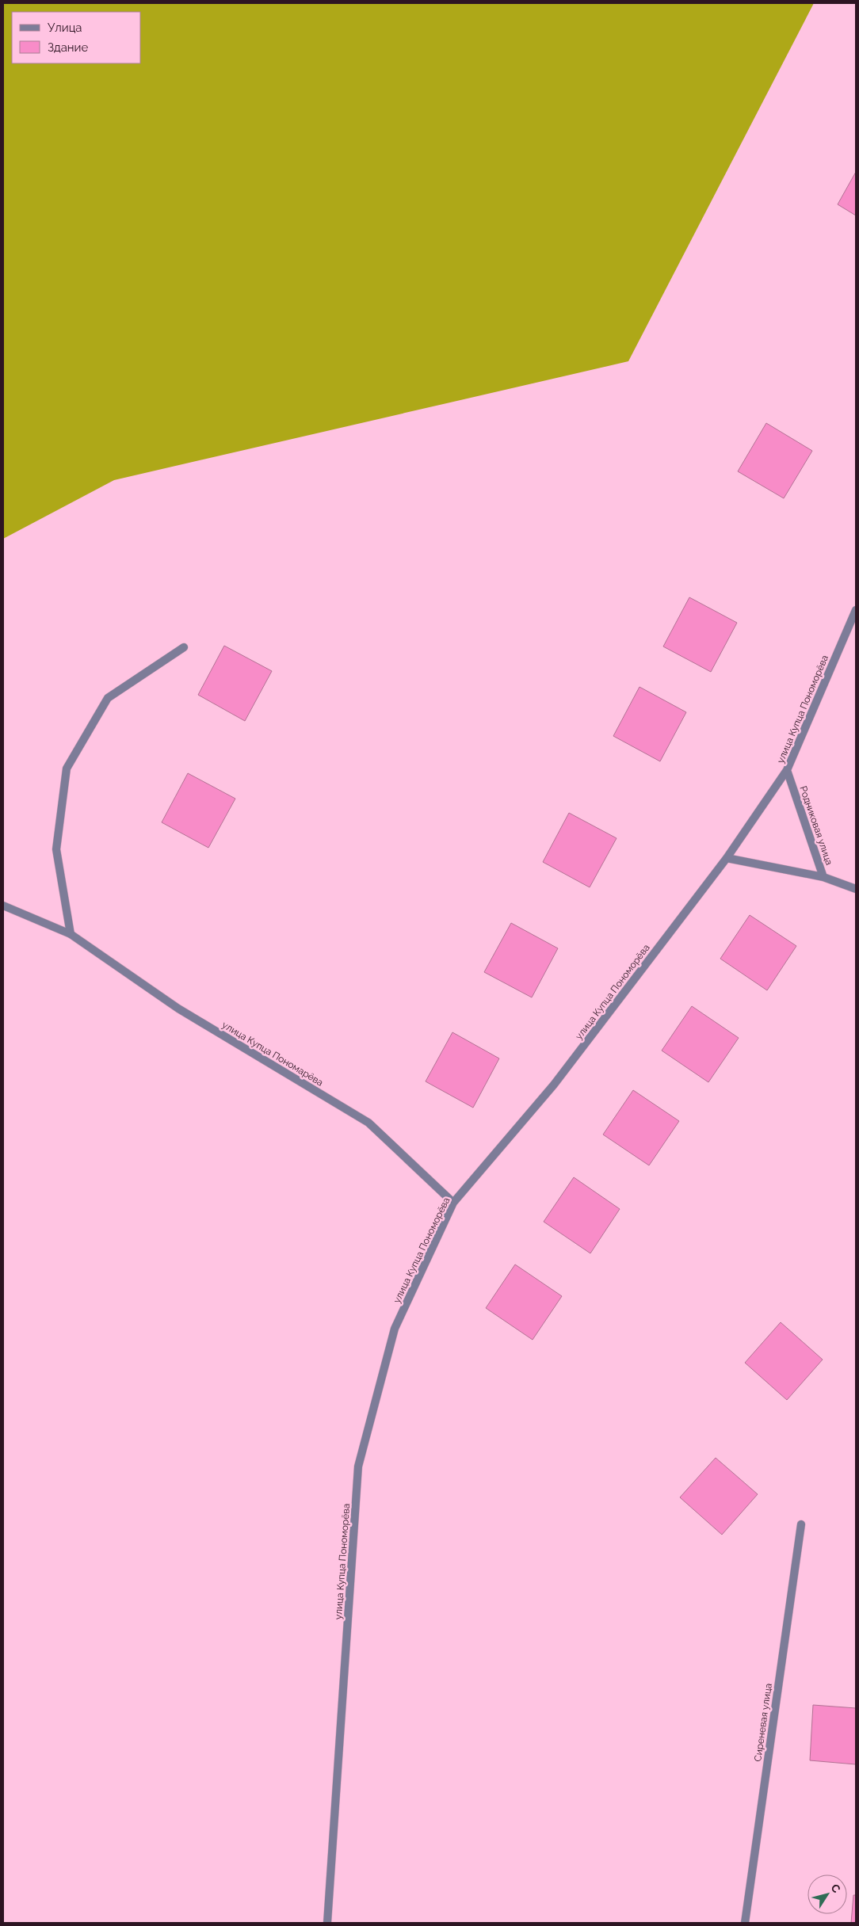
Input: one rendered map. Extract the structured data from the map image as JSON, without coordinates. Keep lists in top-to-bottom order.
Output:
{
  "streets": {
    "street": [
      "улица Купца Пономорёва",
      "Родниковая улица",
      "улица Купца Пономарёва",
      "Сиреневая улица"
    ]
  },
  "crossings": [
    ["улица Купца Пономорёва", "Родниковая улица"],
    ["улица Купца Пономорёва", "улица Купца Пономарёва"]
  ],
  "legend": ["Улица", "Здание"],
  "north": "top right"
}
